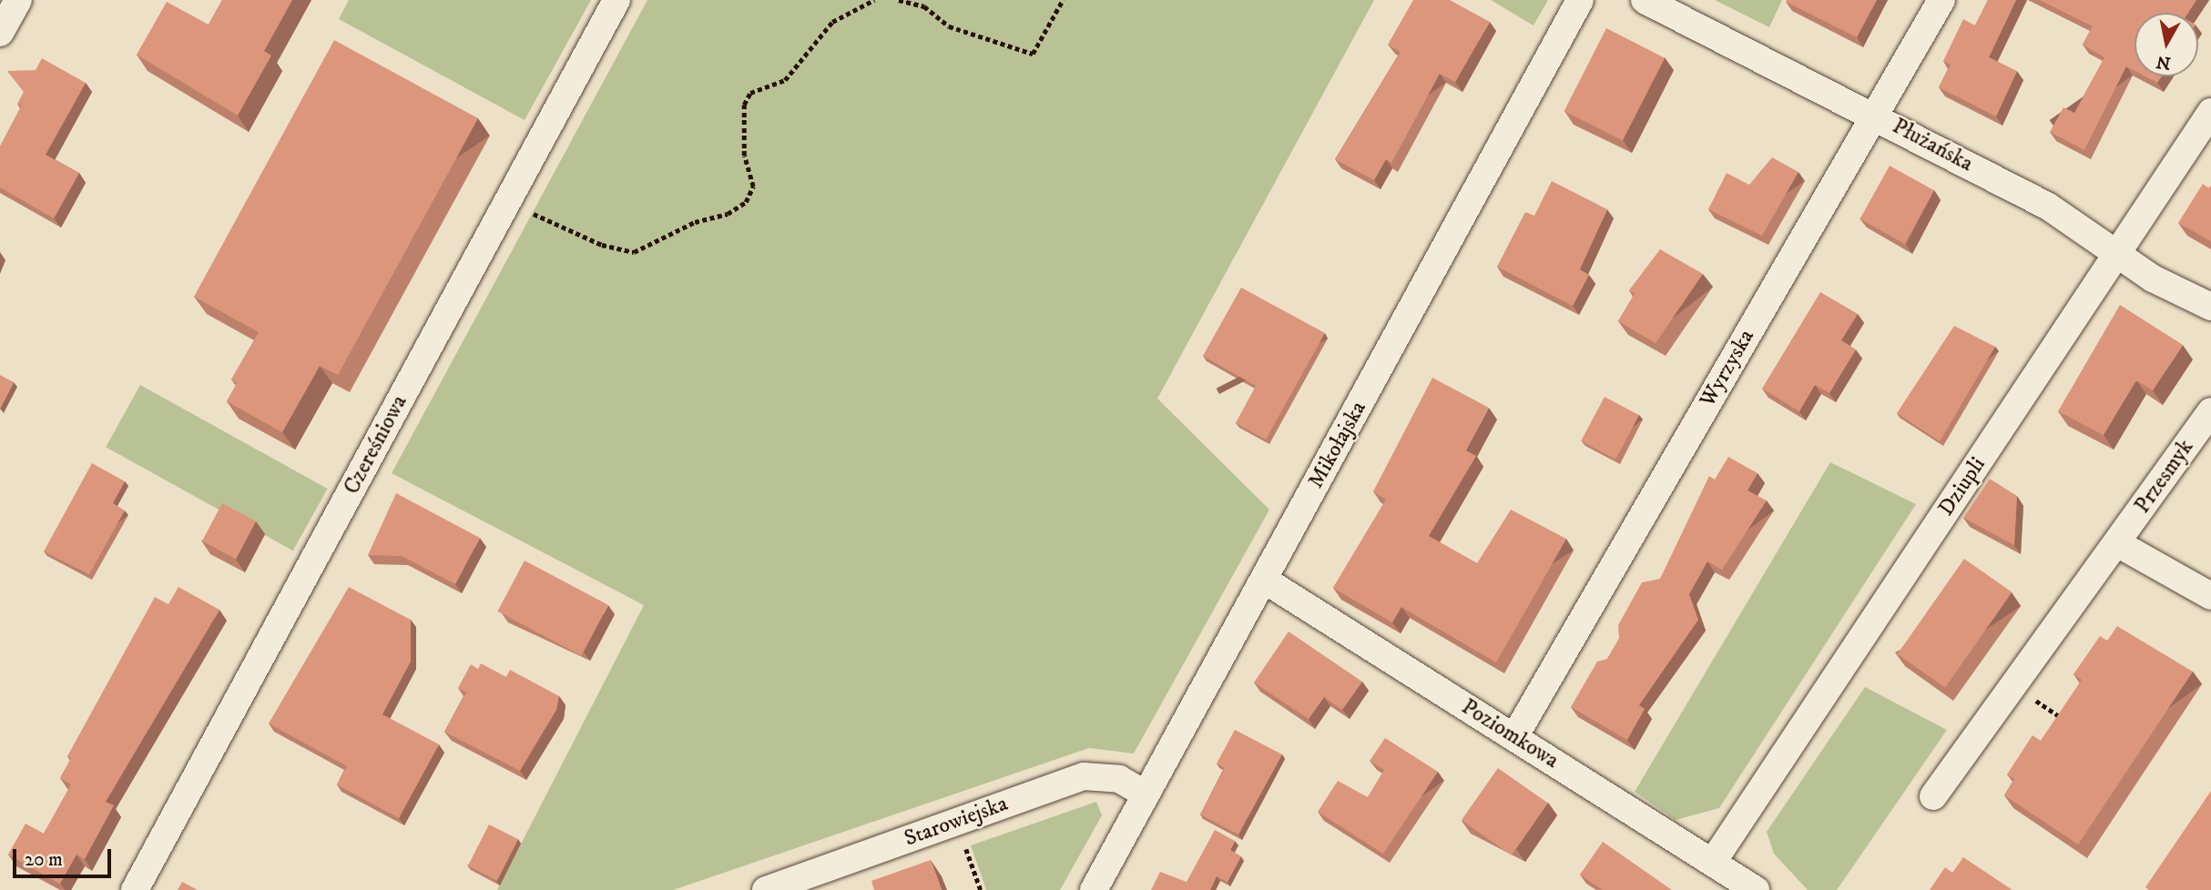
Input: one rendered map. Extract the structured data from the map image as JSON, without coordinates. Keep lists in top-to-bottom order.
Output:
{
  "streets": {
    "street": [
      "Płużańska",
      "Wyrzyska",
      "Czereśniowa",
      "Mikołajska",
      "Przesmyk",
      "Dziupli",
      "Poziomkowa",
      "Starowiejska"
    ]
  },
  "crossings": [
    ["Płużańska", "Wyrzyska"],
    ["Płużańska", "Dziupli"],
    ["Wyrzyska", "Poziomkowa"],
    ["Mikołajska", "Poziomkowa"],
    ["Mikołajska", "Starowiejska"],
    ["Dziupli", "Poziomkowa"]
  ],
  "scale_bar": "20 m",
  "north": "bottom"
}
